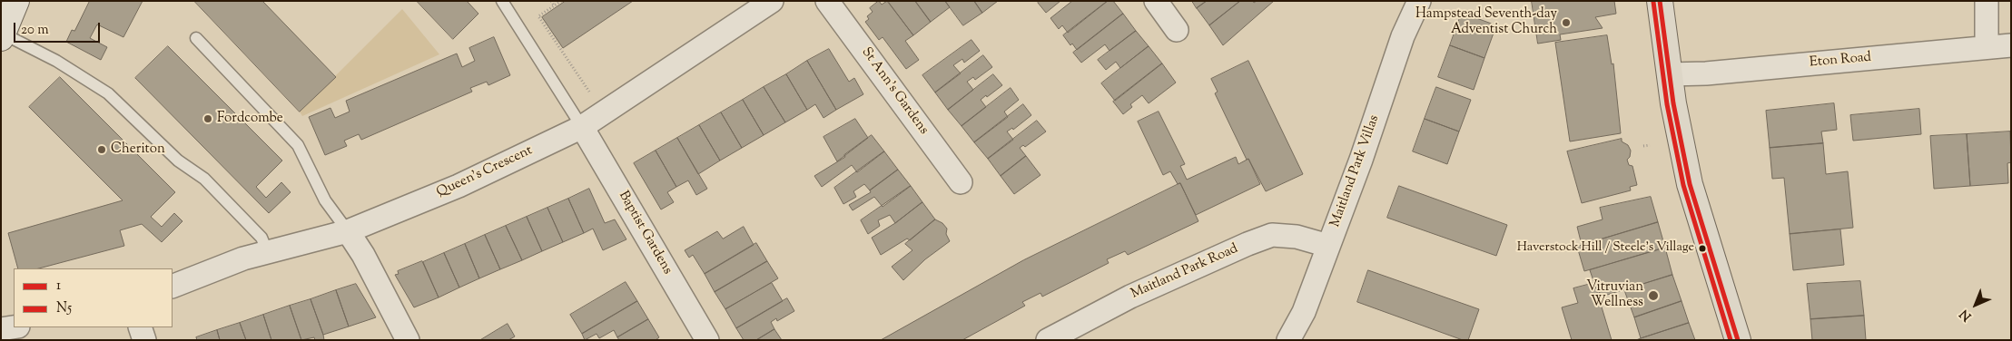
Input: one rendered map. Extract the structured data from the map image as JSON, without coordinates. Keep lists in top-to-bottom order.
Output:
{
  "streets": {
    "street": [
      "Eton Road",
      "St Ann's Gardens",
      "Maitland Park Villas",
      "Queen's Crescent",
      "Baptist Gardens",
      "Maitland Park Road"
    ]
  },
  "crossings": [
    ["Maitland Park Villas", "Maitland Park Road"],
    ["Queen's Crescent", "Baptist Gardens"]
  ],
  "places": [
    "Hampstead Seventh-day Adventist Church",
    "Fordcombe",
    "Cheriton",
    "Haverstock Hill / Steele's Village",
    "Vitruvian Wellness"
  ],
  "lines": ["transit line 1", "transit line N5"],
  "legend": ["1", "N5"],
  "scale_bar": "20 m",
  "north": "bottom left"
}
